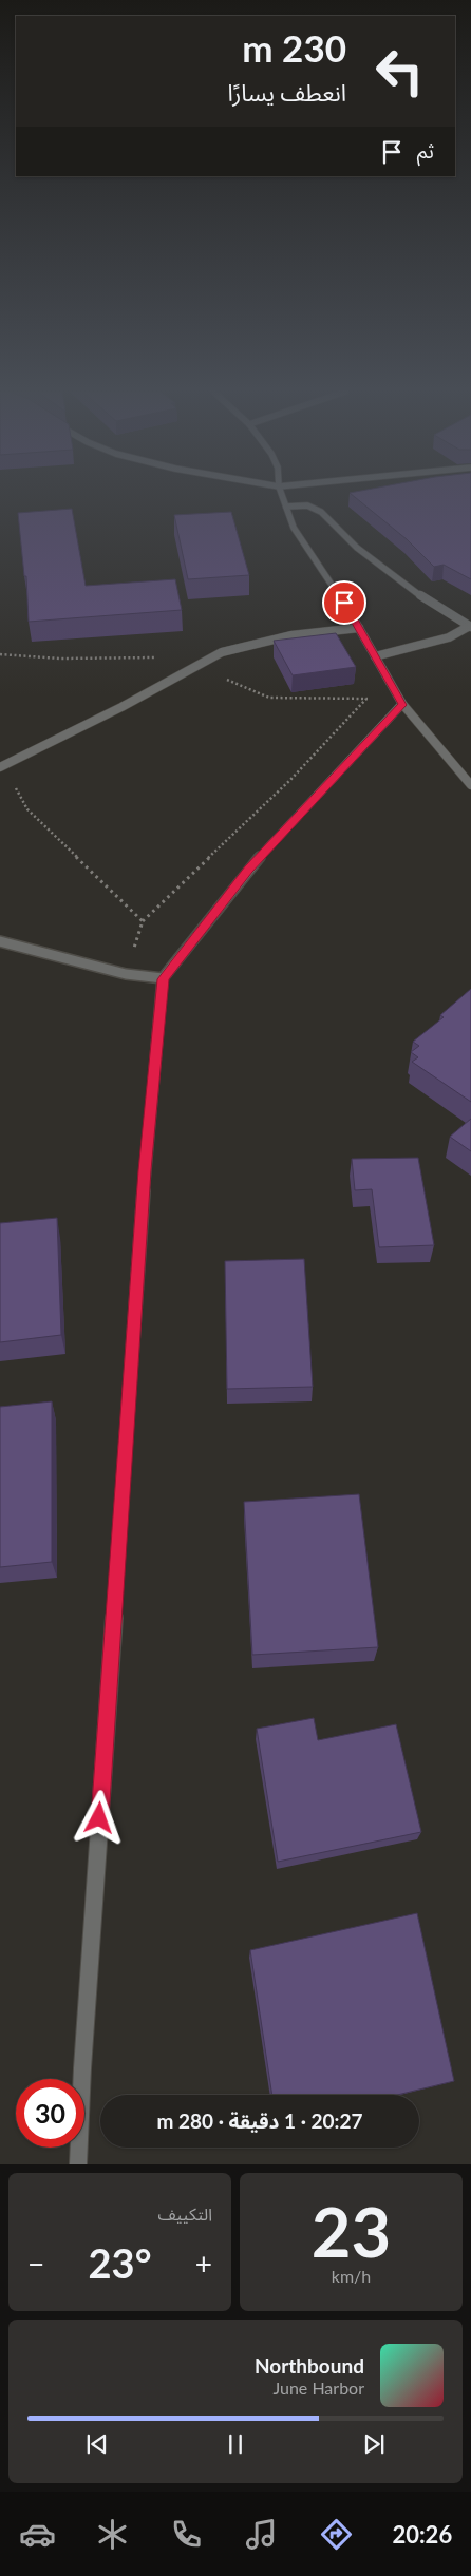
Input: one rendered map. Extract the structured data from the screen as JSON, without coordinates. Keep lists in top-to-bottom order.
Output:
{
  "page": {
    "turn": ["230 m", "انعطف يسارًا"],
    "then": "ثم",
    "limit": "30",
    "trip": "20:27 · 1 دقيقة · 280 m",
    "tile": [
      ["23", "km/h"],
      "التكييف"
    ],
    "heat": ["−", "23°", "+"],
    "song": ["Northbound", "June Harbor"],
    "tabs": "20:26"
  }
}
